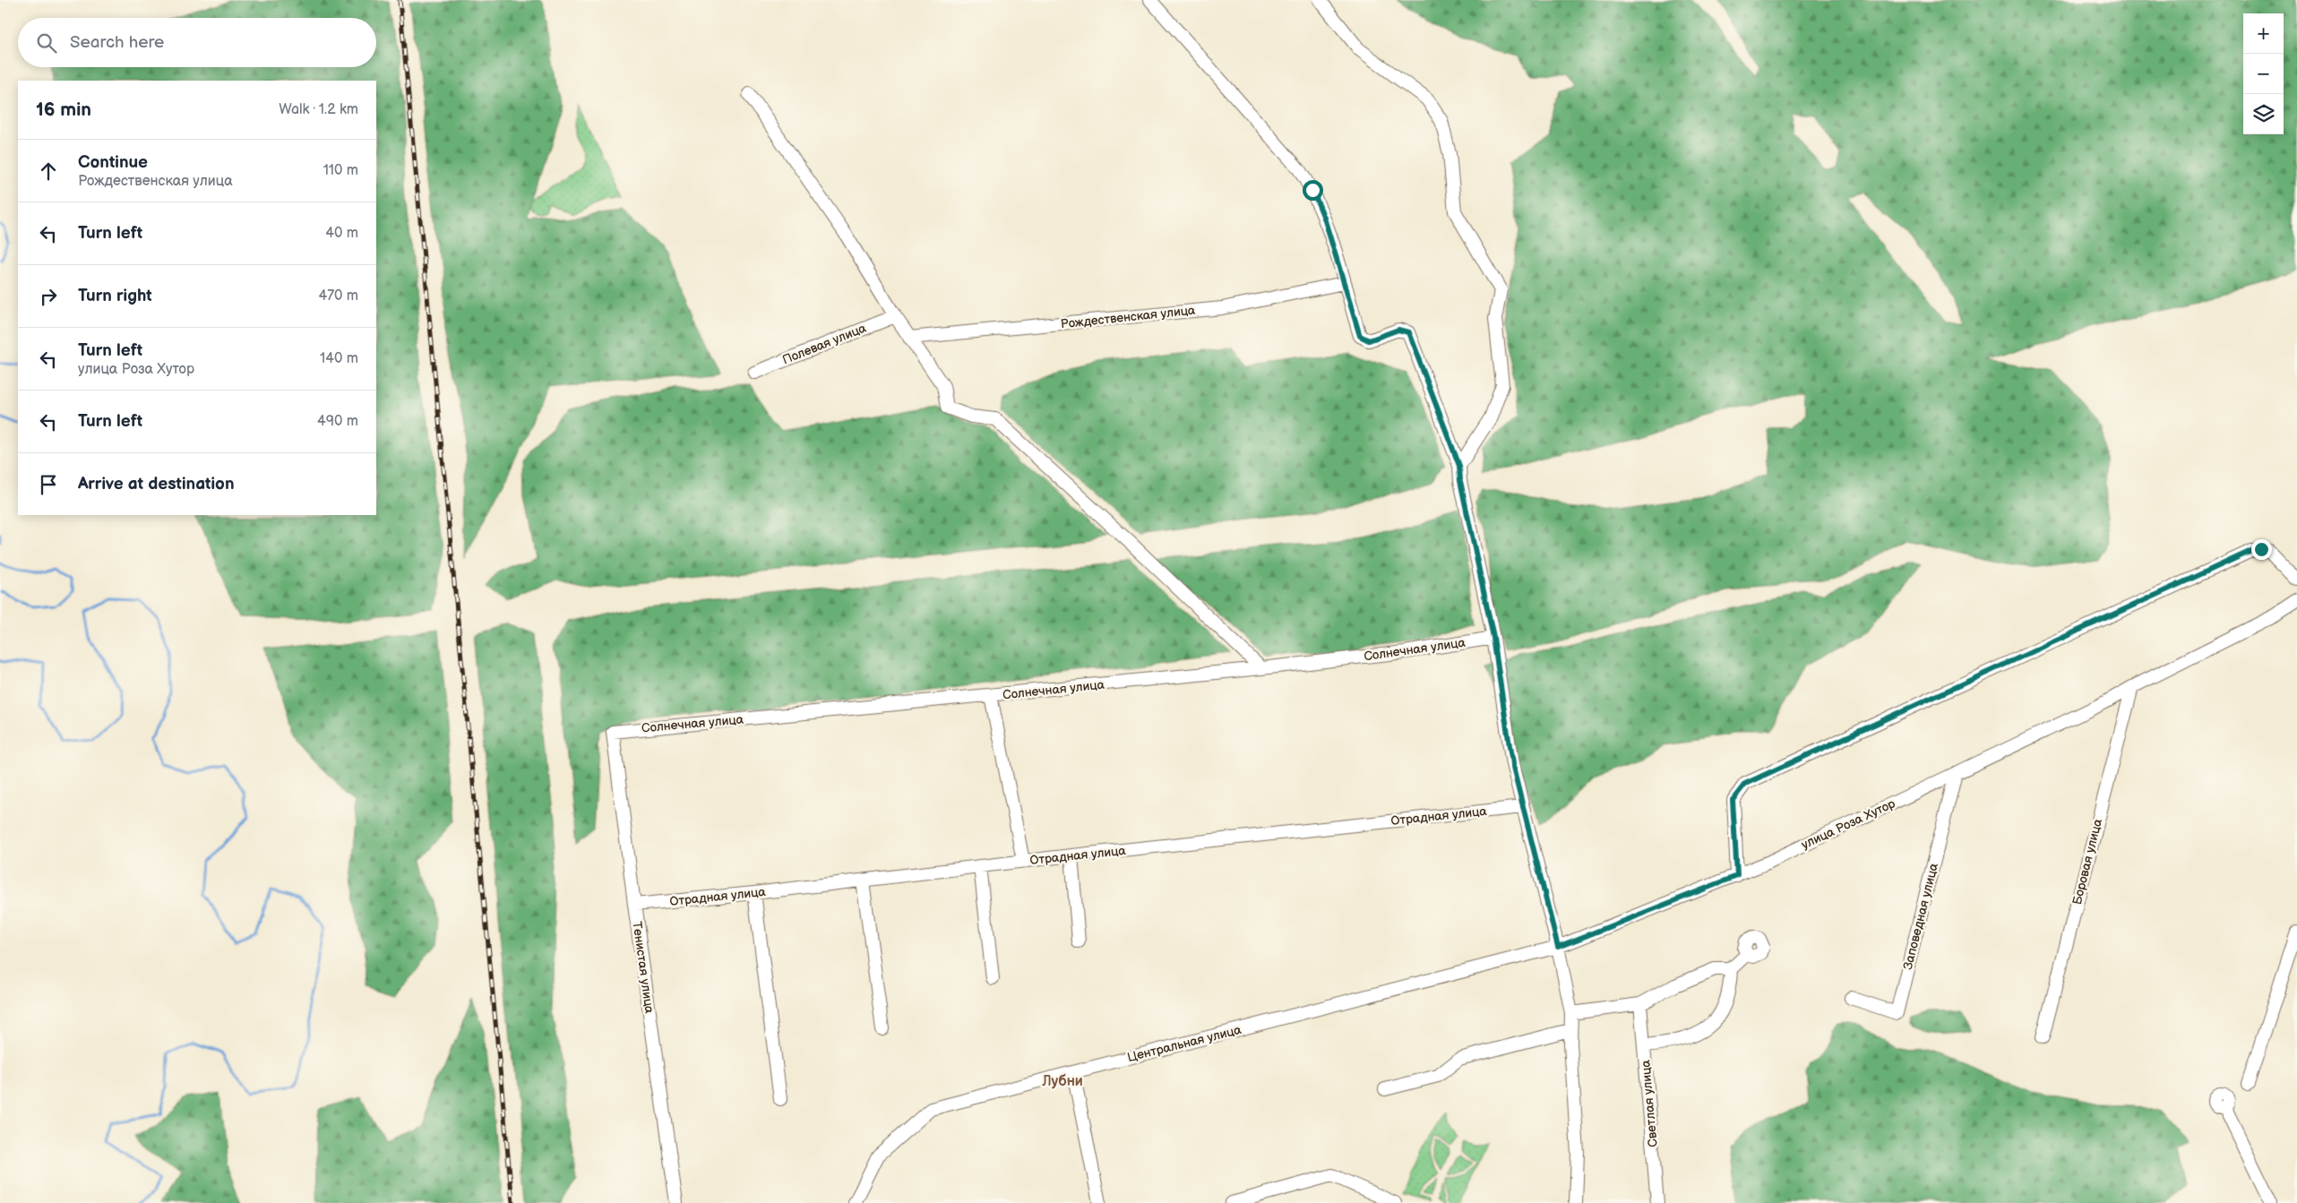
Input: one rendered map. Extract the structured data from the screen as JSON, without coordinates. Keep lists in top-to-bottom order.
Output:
{
  "streets": {
    "street": [
      "Рождественская улица",
      "Полевая улица",
      "Солнечная улица",
      "Отрадная улица",
      "улица Роза Хутор",
      "Боровая улица",
      "Заповедная улица",
      "Тенистая улица",
      "Центральная улица",
      "Светлая улица"
    ]
  },
  "crossings": [
    ["Солнечная улица", "Тенистая улица"],
    ["Отрадная улица", "Тенистая улица"],
    ["улица Роза Хутор", "Боровая улица"],
    ["улица Роза Хутор", "Заповедная улица"],
    ["улица Роза Хутор", "Центральная улица"]
  ],
  "districts": ["Лубни"],
  "page": {
    "map_buttons": ["+", "−"],
    "search": "Search here",
    "heading": ["16 min", "Walk · 1.2 km"],
    "list": [
      ["Continue", "Рождественская улица", "110 m"],
      ["Turn left", "40 m"],
      ["Turn right", "470 m"],
      ["Turn left", "улица Роза Хутор", "140 m"],
      ["Turn left", "490 m"],
      "Arrive at destination"
    ]
  }
}
